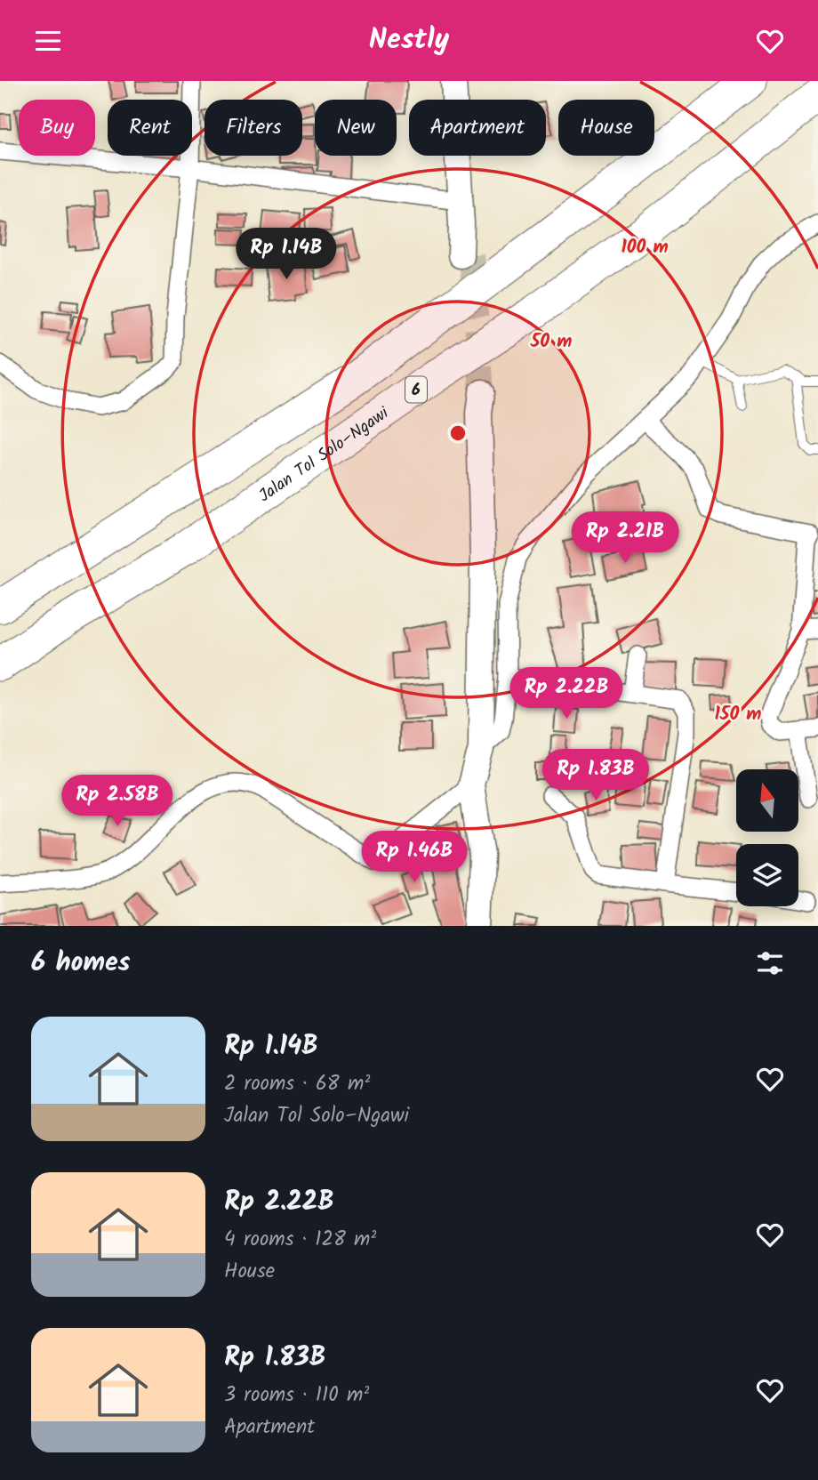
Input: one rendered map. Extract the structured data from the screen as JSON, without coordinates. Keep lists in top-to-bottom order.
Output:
{
  "streets": {
    "highway": ["6", "Jalan Tol Solo–Ngawi"]
  },
  "north": "top",
  "page": {
    "header": "Nestly",
    "chip": [
      "Buy",
      "Rent",
      "Filters",
      "New",
      "Apartment",
      "House"
    ],
    "price": [
      "Rp 1.14B",
      "Rp 2.21B",
      "Rp 2.22B",
      "Rp 1.83B",
      "Rp 2.58B",
      "Rp 1.46B"
    ],
    "heading": "6 homes",
    "list": [
      {
        "name": "Rp 1.14B",
        "note": "2 rooms · 68 m² · Jalan Tol Solo–Ngawi"
      },
      {
        "name": "Rp 2.22B",
        "note": "4 rooms · 128 m² · House"
      },
      {
        "name": "Rp 1.83B",
        "note": "3 rooms · 110 m² · Apartment"
      }
    ]
  },
  "rings": ["100 m", "50 m", "150 m"]
}
